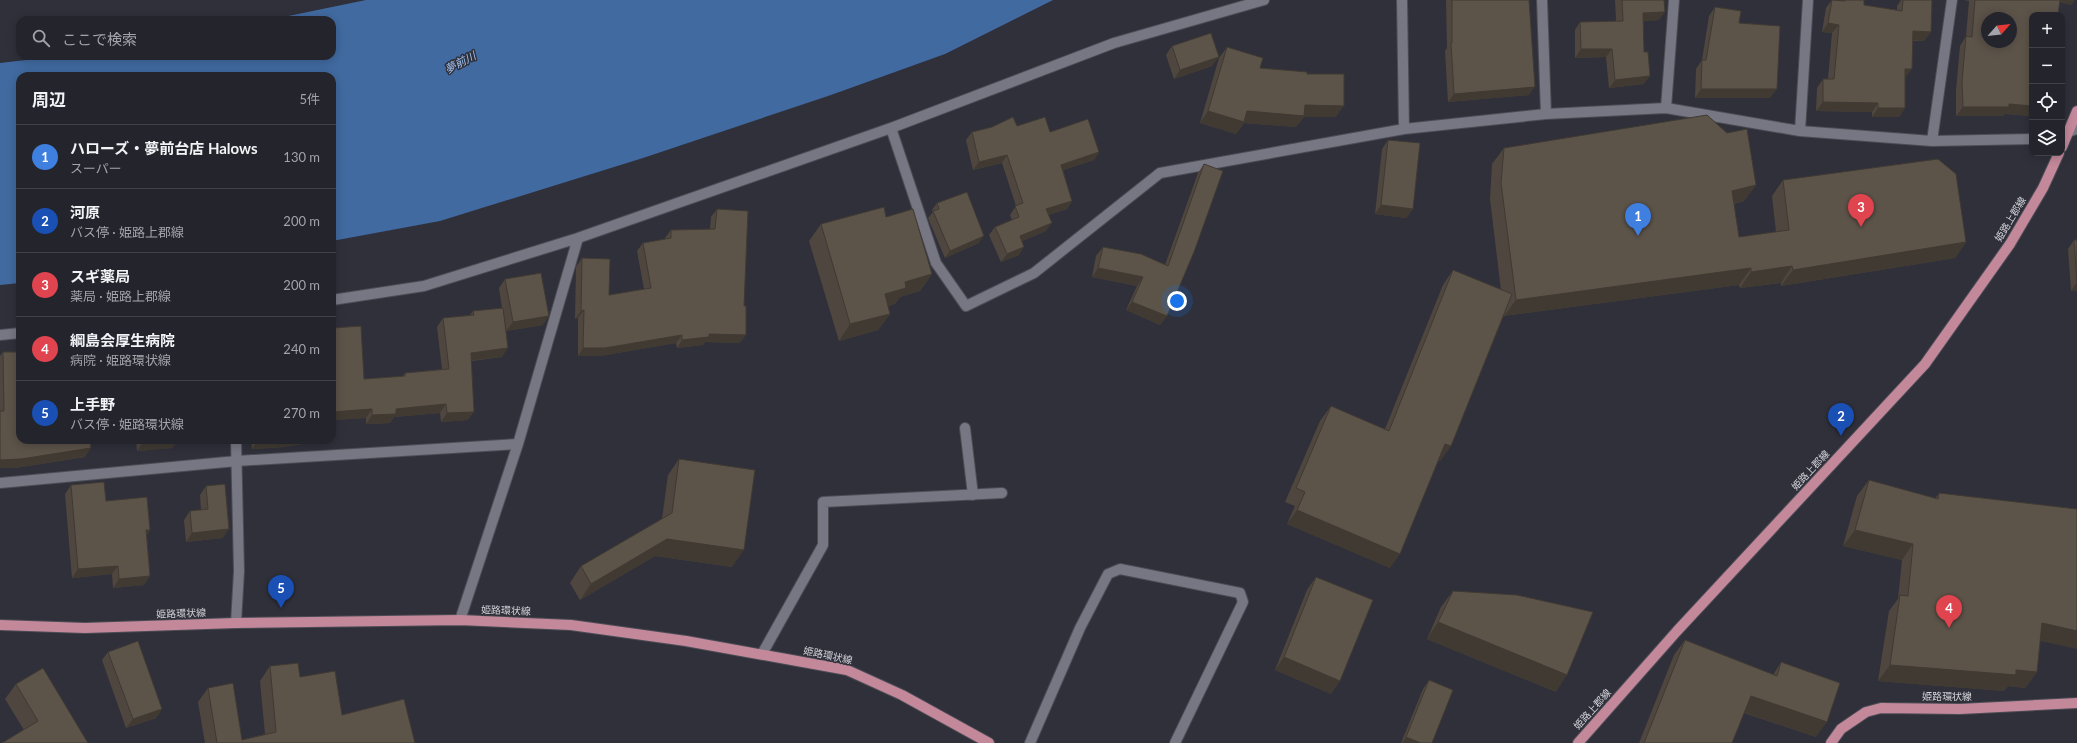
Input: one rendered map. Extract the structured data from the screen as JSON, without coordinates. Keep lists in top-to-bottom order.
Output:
{
  "streets": {
    "main road": ["姫路上郡線", "姫路環状線"]
  },
  "water": ["夢前川"],
  "north": "top right",
  "page": {
    "map_buttons": ["+", "−"],
    "search": "ここで検索",
    "heading": ["周辺", "5件"],
    "list": [
      {
        "mark": "1",
        "name": "ハローズ・夢前台店 Halows",
        "note": "スーパー",
        "value": "130 m"
      },
      {
        "mark": "2",
        "name": "河原",
        "note": "バス停 · 姫路上郡線",
        "value": "200 m"
      },
      {
        "mark": "3",
        "name": "スギ薬局",
        "note": "薬局 · 姫路上郡線",
        "value": "200 m"
      },
      {
        "mark": "4",
        "name": "綱島会厚生病院",
        "note": "病院 · 姫路環状線",
        "value": "240 m"
      },
      {
        "mark": "5",
        "name": "上手野",
        "note": "バス停 · 姫路環状線",
        "value": "270 m"
      }
    ],
    "pins": [
      "3",
      "1",
      "2",
      "5",
      "4"
    ]
  }
}
